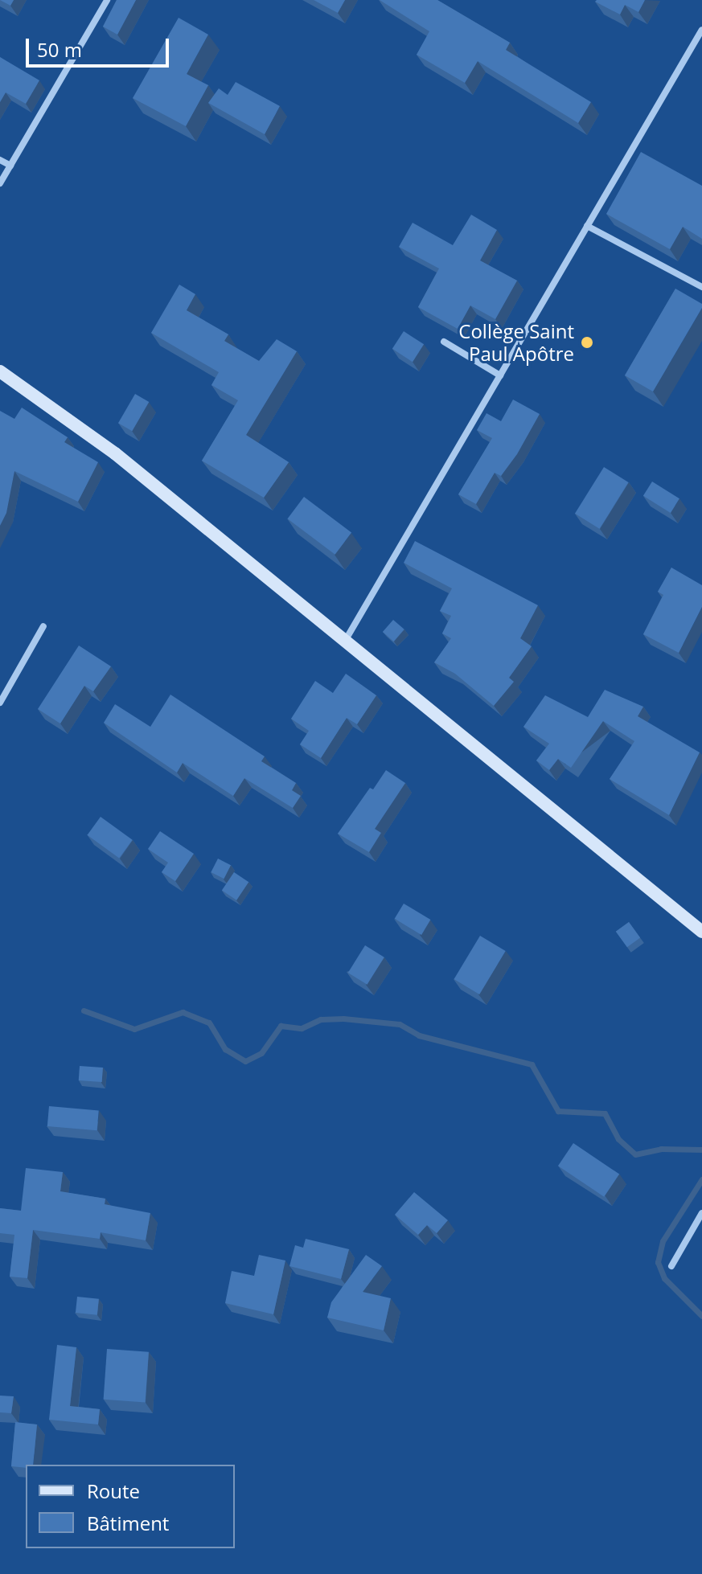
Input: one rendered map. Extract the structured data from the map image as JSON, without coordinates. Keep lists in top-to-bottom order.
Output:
{
  "places": ["Collège Saint Paul Apôtre"],
  "legend": ["Route", "Bâtiment"],
  "scale_bar": "50 m"
}
